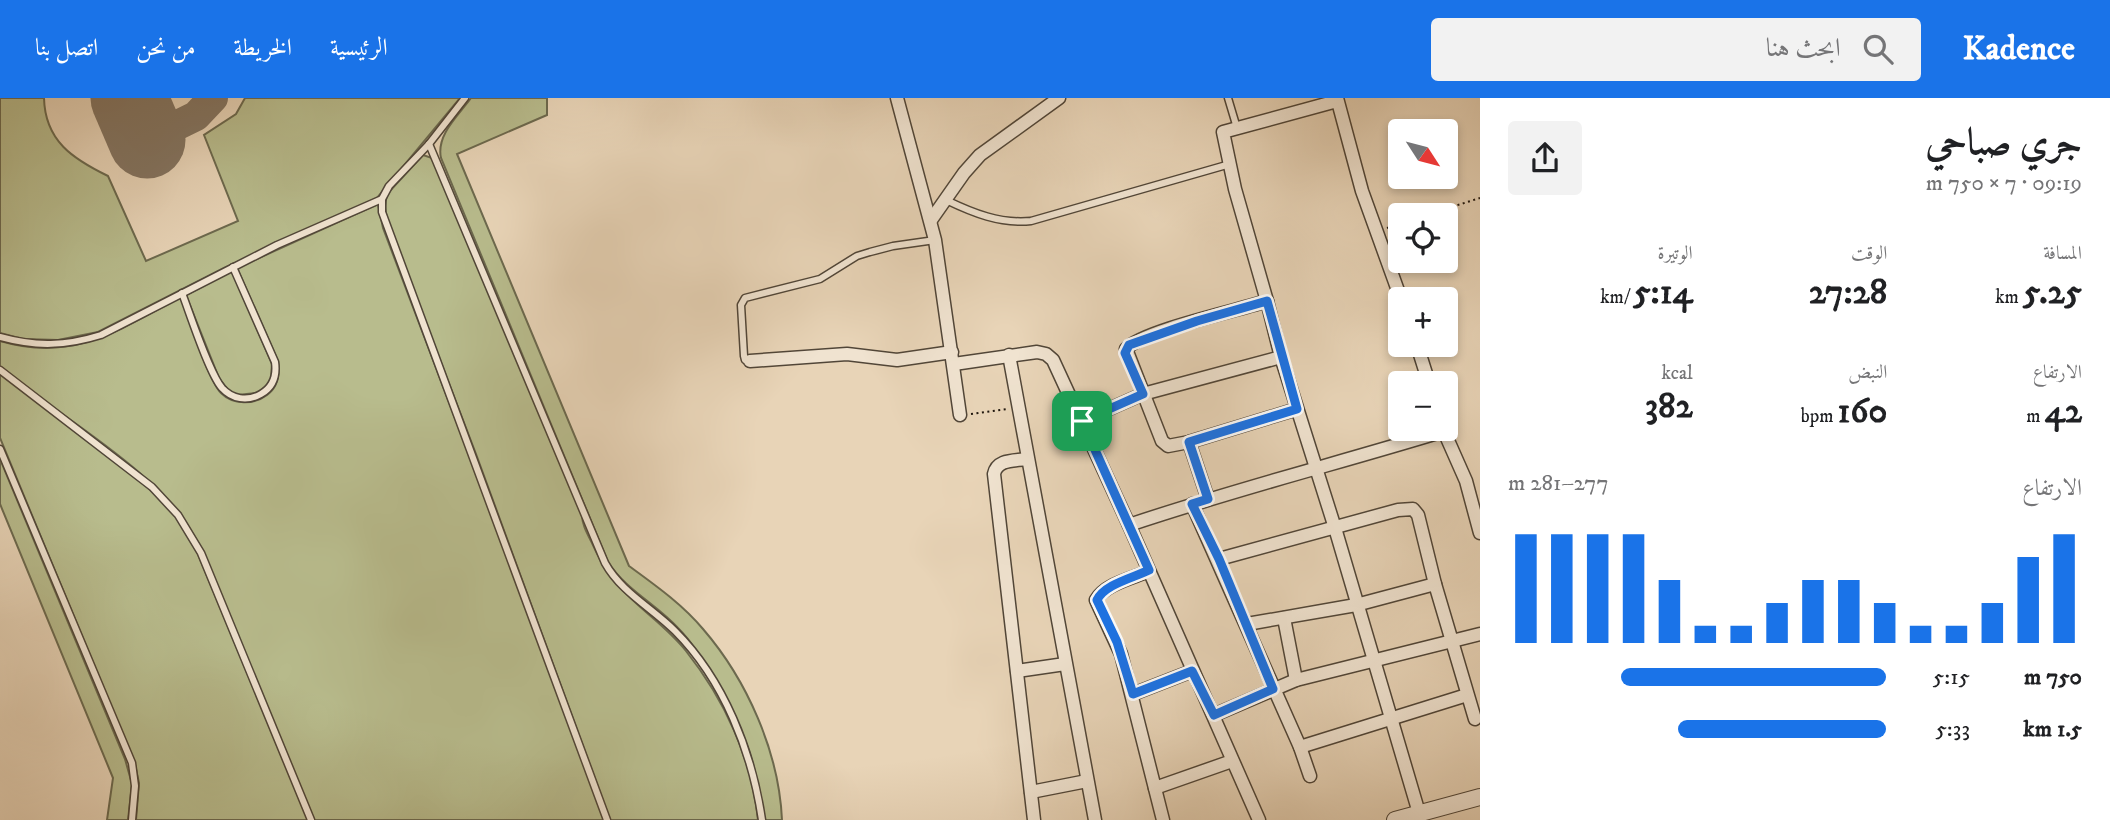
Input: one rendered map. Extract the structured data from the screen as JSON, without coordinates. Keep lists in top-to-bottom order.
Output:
{
  "north": "bottom right",
  "page": {
    "header": "Kadence",
    "search": "ابحث هنا",
    "nav": [
      "الرئيسية",
      "الخريطة",
      "من نحن",
      "اتصل بنا"
    ],
    "heading": ["جري صباحي", "09:19 · 7 × 750 m"],
    "map_buttons": ["+", "−"],
    "stats": [
      ["المسافة", "5.25 km"],
      ["الوقت", "27:28"],
      ["الوتيرة", "5:14 /km"],
      ["الارتفاع", "42 m"],
      ["النبض", "160 bpm"],
      ["kcal", "382"]
    ],
    "chart": ["الارتفاع", "277–281 m"],
    "list": [
      {
        "name": "750 m",
        "note": "5:15"
      },
      {
        "name": "1.5 km",
        "note": "5:33"
      }
    ]
  }
}
